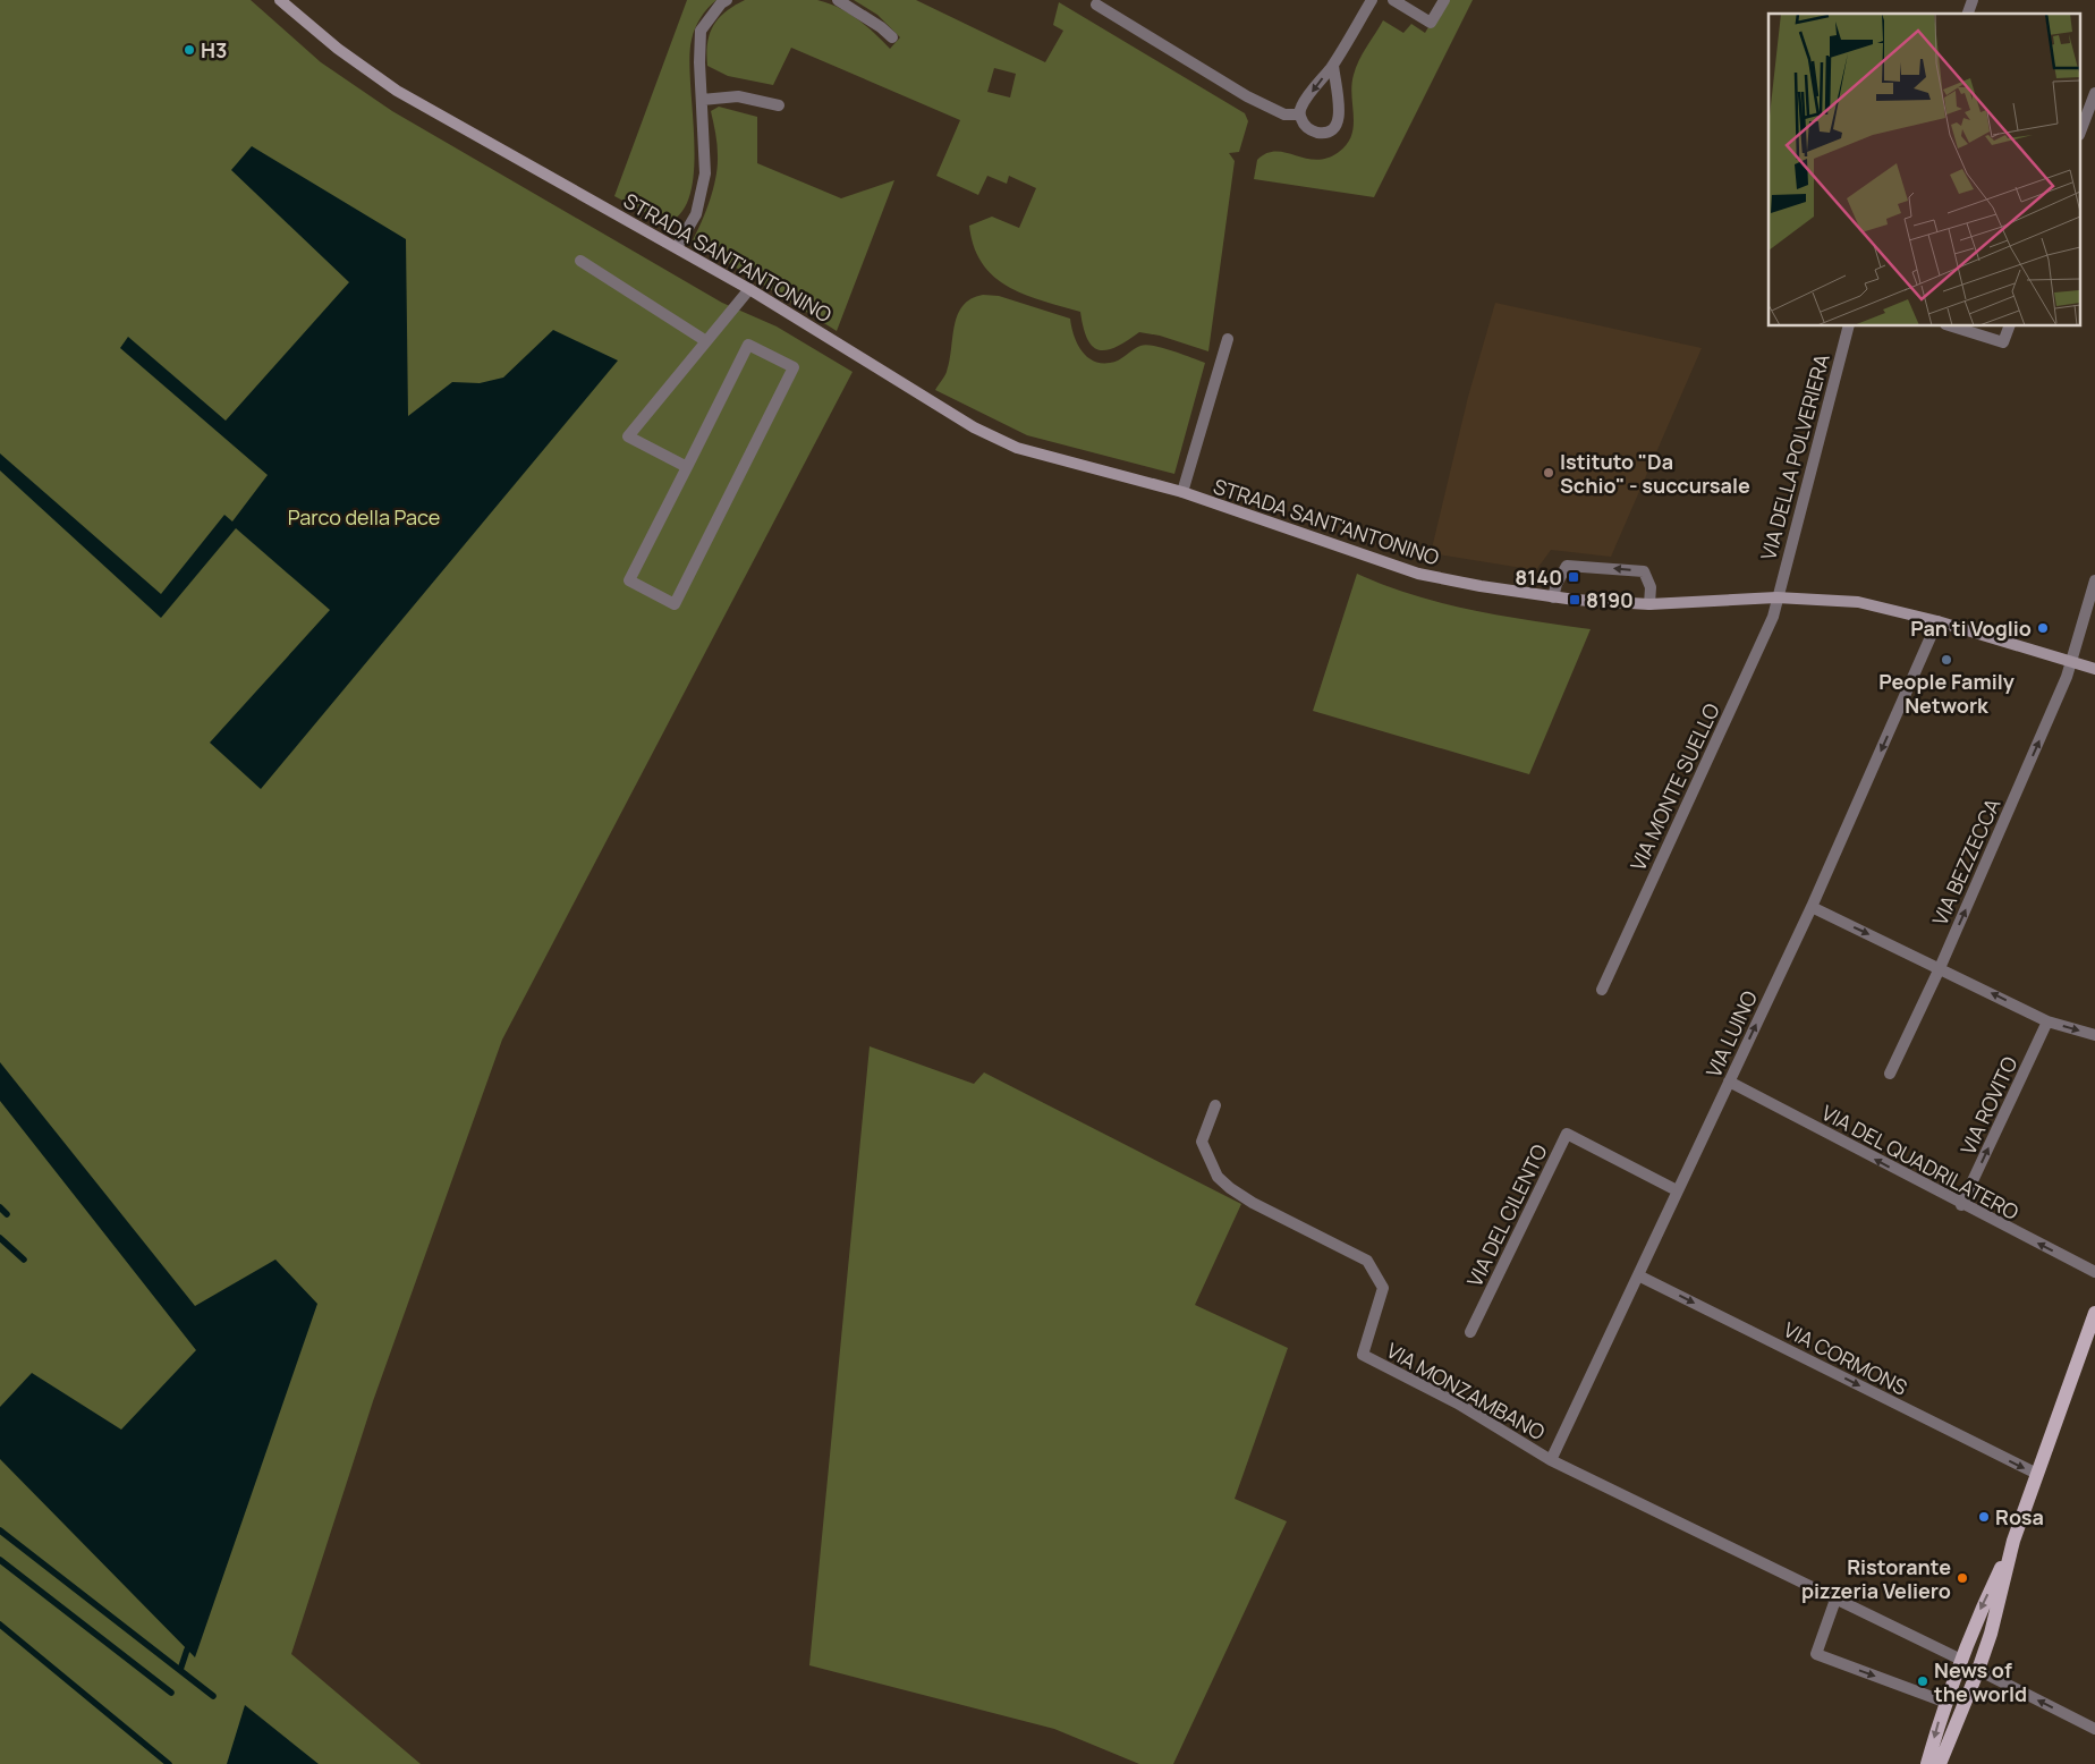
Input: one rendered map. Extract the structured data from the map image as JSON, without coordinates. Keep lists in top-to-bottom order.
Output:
{
  "streets": {
    "main road": ["STRADA SANT'ANTONINO"],
    "street": [
      "VIA DELLA POLVERIERA",
      "VIA MONTE SUELLO",
      "VIA BEZZECCA",
      "VIA LUINO",
      "VIA ROVITO",
      "VIA DEL QUADRILATERO",
      "VIA DEL CILENTO",
      "VIA CORMONS",
      "VIA MONZAMBANO"
    ]
  },
  "crossings": [
    ["STRADA SANT'ANTONINO", "VIA DELLA POLVERIERA"],
    ["STRADA SANT'ANTONINO", "VIA MONTE SUELLO"],
    ["STRADA SANT'ANTONINO", "VIA BEZZECCA"],
    ["STRADA SANT'ANTONINO", "VIA LUINO"],
    ["VIA DELLA POLVERIERA", "VIA MONTE SUELLO"],
    ["VIA LUINO", "VIA DEL QUADRILATERO"],
    ["VIA LUINO", "VIA DEL CILENTO"],
    ["VIA LUINO", "VIA CORMONS"],
    ["VIA LUINO", "VIA MONZAMBANO"],
    ["VIA ROVITO", "VIA DEL QUADRILATERO"]
  ],
  "one_way": [
    "VIA BEZZECCA",
    "VIA ROVITO",
    "VIA DEL QUADRILATERO",
    "VIA CORMONS"
  ],
  "parks": ["Parco della Pace"],
  "places": {
    "other": [
      "H3",
      "Istituto \"Da Schio\" - succursale",
      "Pan ti Voglio",
      "People Family Network",
      "Rosa",
      "Ristorante pizzeria Veliero",
      "News of the world"
    ],
    "transit": ["8140", "8190"]
  }
}
